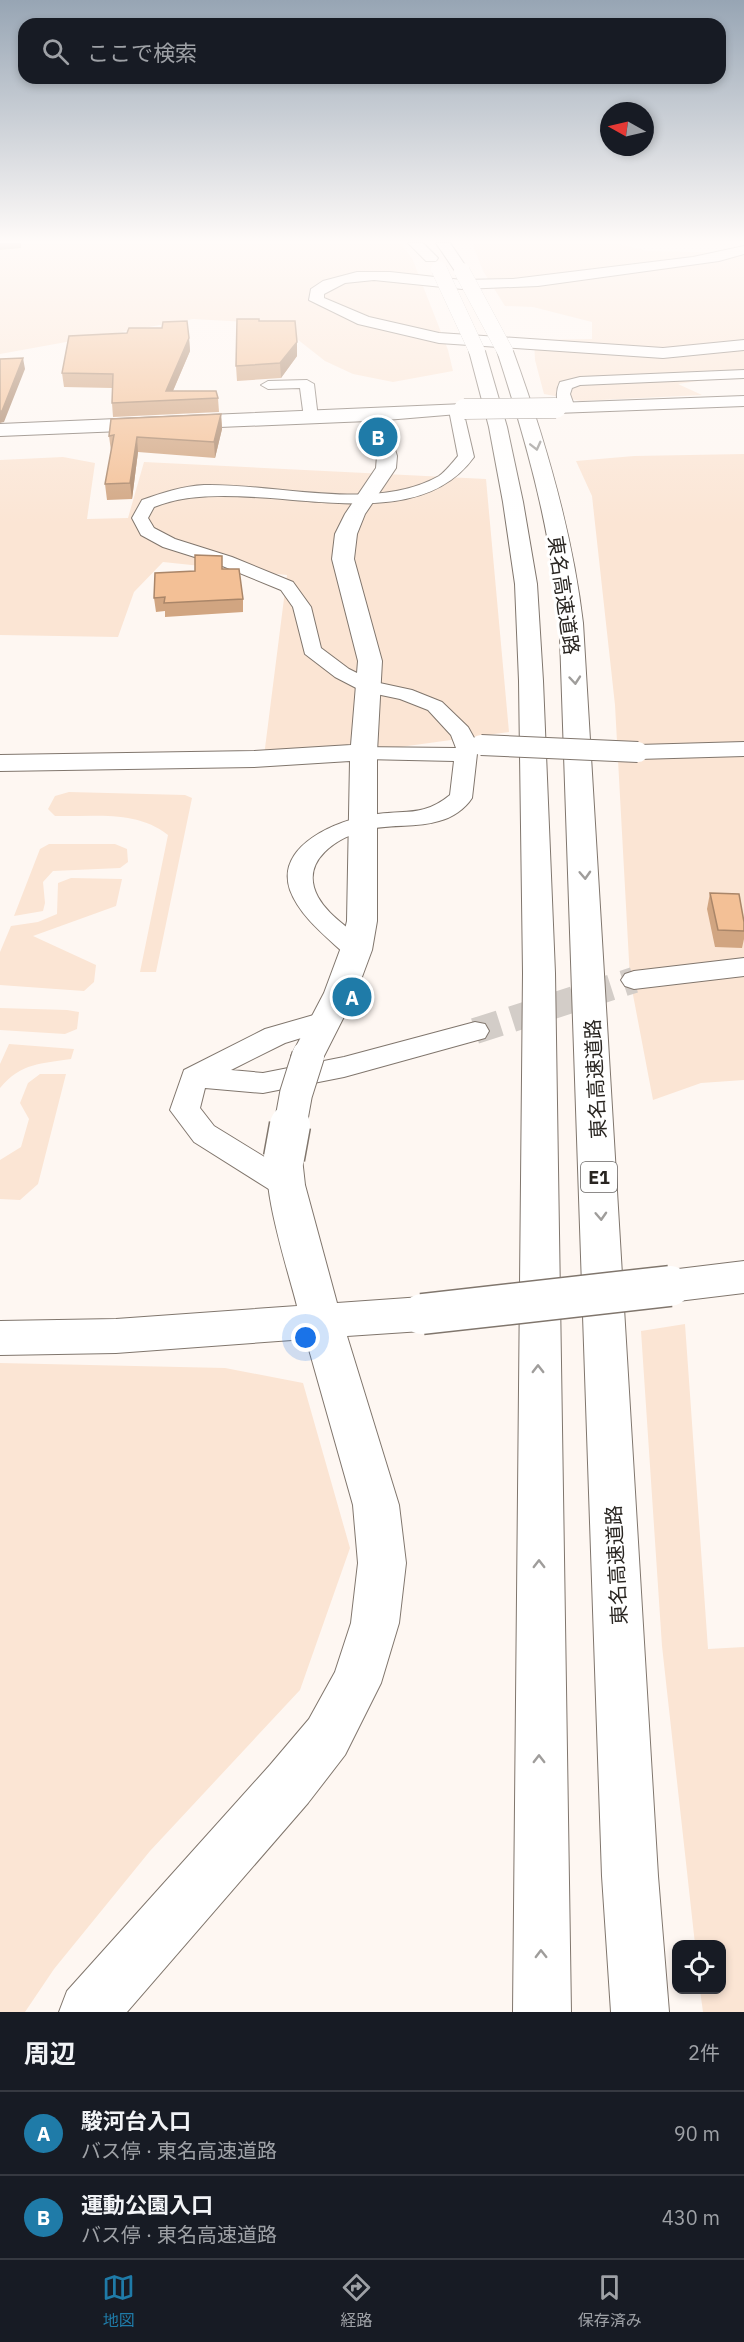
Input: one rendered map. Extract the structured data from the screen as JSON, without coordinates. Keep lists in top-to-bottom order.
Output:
{
  "streets": {
    "main road": ["東名高速道路", "E1"]
  },
  "north": "left",
  "page": {
    "search": "ここで検索",
    "pins": ["B", "A"],
    "heading": ["周辺", "2件"],
    "list": [
      {
        "mark": "A",
        "name": "駿河台入口",
        "note": "バス停 · 東名高速道路",
        "value": "90 m"
      },
      {
        "mark": "B",
        "name": "運動公園入口",
        "note": "バス停 · 東名高速道路",
        "value": "430 m"
      }
    ],
    "nav": ["地図", "経路", "保存済み"]
  }
}
